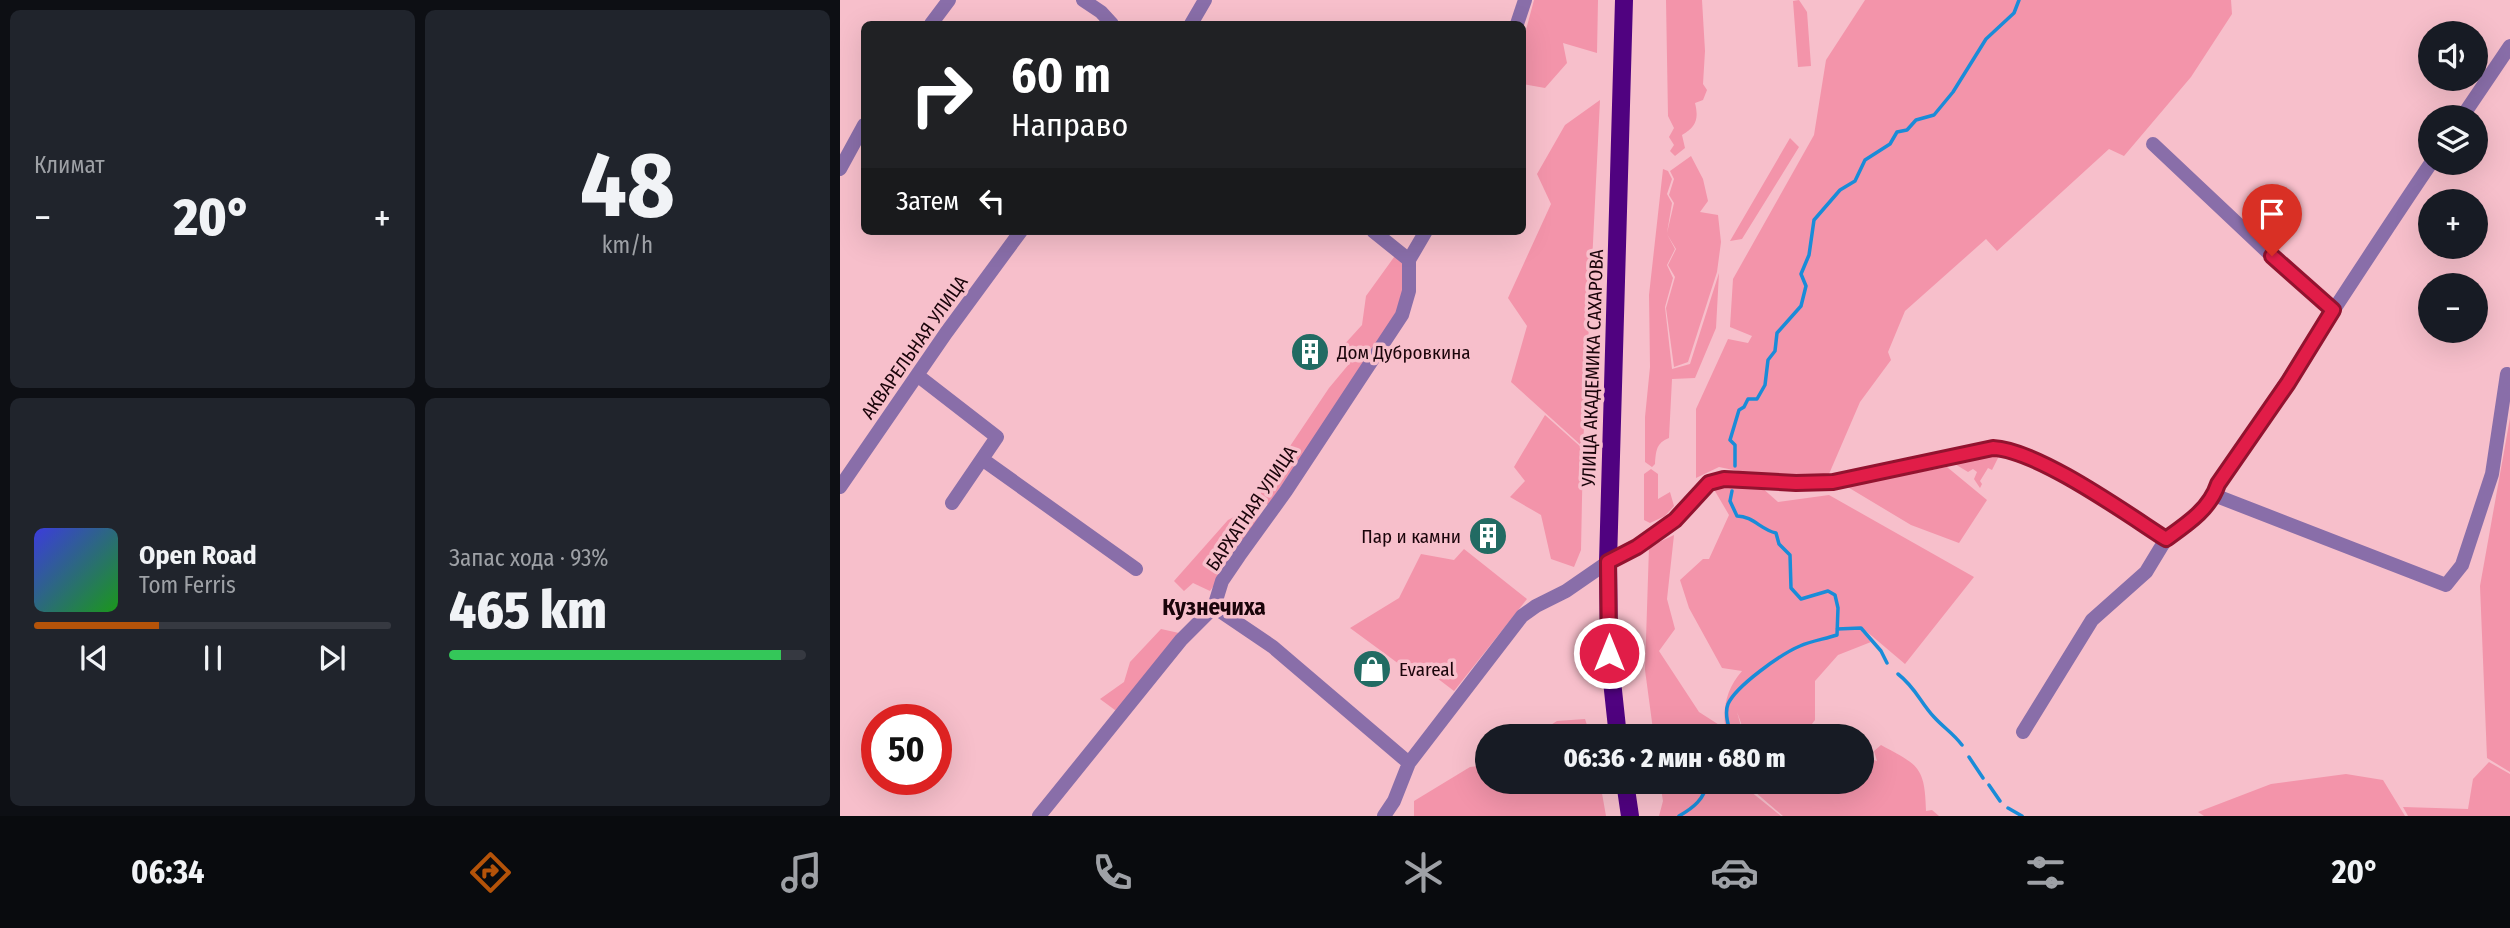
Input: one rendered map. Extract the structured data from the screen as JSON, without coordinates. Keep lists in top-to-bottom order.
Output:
{
  "streets": {
    "main road": ["УЛИЦА АКАДЕМИКА САХАРОВА"],
    "street": ["АКВАРЕЛЬНАЯ УЛИЦА", "БАРХАТНАЯ УЛИЦА"]
  },
  "districts": ["Кузнечиха"],
  "places": {
    "building": ["Дом Дубровкина", "Пар и камни"],
    "shop": ["Evareal"]
  },
  "page": {
    "tile": [
      "Климат",
      ["48", "km/h"],
      ["Запас хода · 93%", "465 km"]
    ],
    "map_buttons": ["+", "−"],
    "turn": ["60 m", "Направо"],
    "then": "Затем",
    "heat": ["−", "20°", "+"],
    "song": ["Open Road", "Tom Ferris"],
    "limit": "50",
    "trip": "06:36 · 2 мин · 680 m",
    "tabs": ["06:34", "20°"]
  }
}
